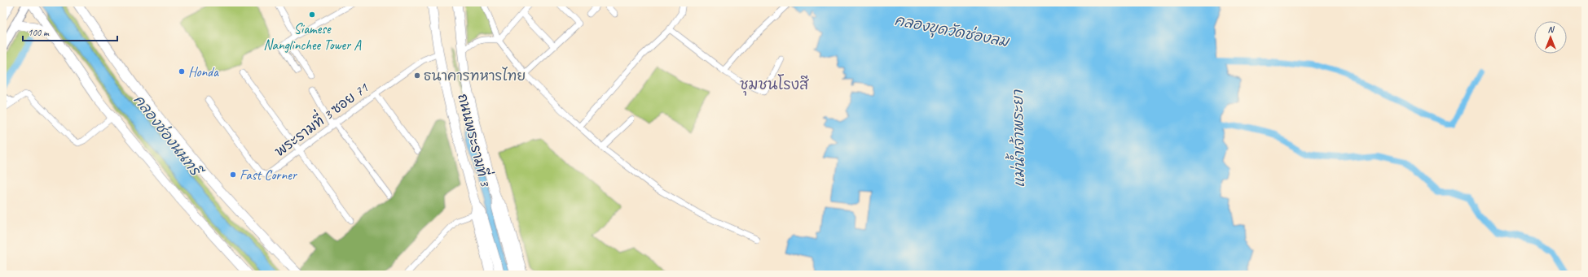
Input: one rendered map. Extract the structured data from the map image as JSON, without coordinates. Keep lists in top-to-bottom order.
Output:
{
  "streets": {
    "main road": ["ถนนพระรามที่ 3"],
    "street": ["พระรามที่ 3 ซอย 71"]
  },
  "crossings": [
    ["พระรามที่ 3 ซอย 71", "ถนนพระรามที่ 3"]
  ],
  "districts": ["ชุมชนโรงสี"],
  "water": ["คลองขุดวัดช่องลม", "คลองช่องนนทรี", "แม่น้ำเจ้าพระยา"],
  "places": [
    "Siamese Nanglinchee Tower A",
    "Honda",
    "ธนาคารทหารไทย",
    "Fast Corner"
  ],
  "scale_bar": "100 m",
  "north": "top"
}
